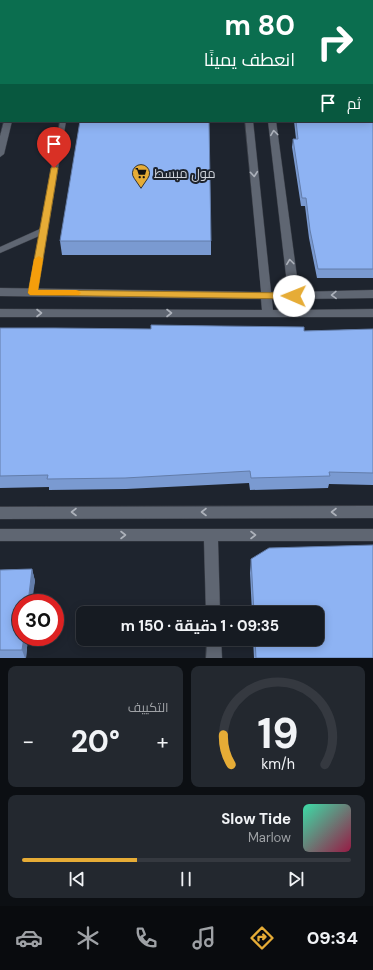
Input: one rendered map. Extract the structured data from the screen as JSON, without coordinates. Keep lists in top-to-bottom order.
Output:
{
  "places": {
    "supermarket": ["مول مبسط"]
  },
  "page": {
    "turn": ["80 m", "انعطف يمينًا"],
    "then": "ثم",
    "limit": "30",
    "trip": "09:35 · 1 دقيقة · 150 m",
    "tile": "التكييف",
    "heat": ["−", "20°", "+"],
    "song": ["Slow Tide", "Marlow"],
    "tabs": "09:34",
    "gauge": ["19", "km/h"]
  }
}
